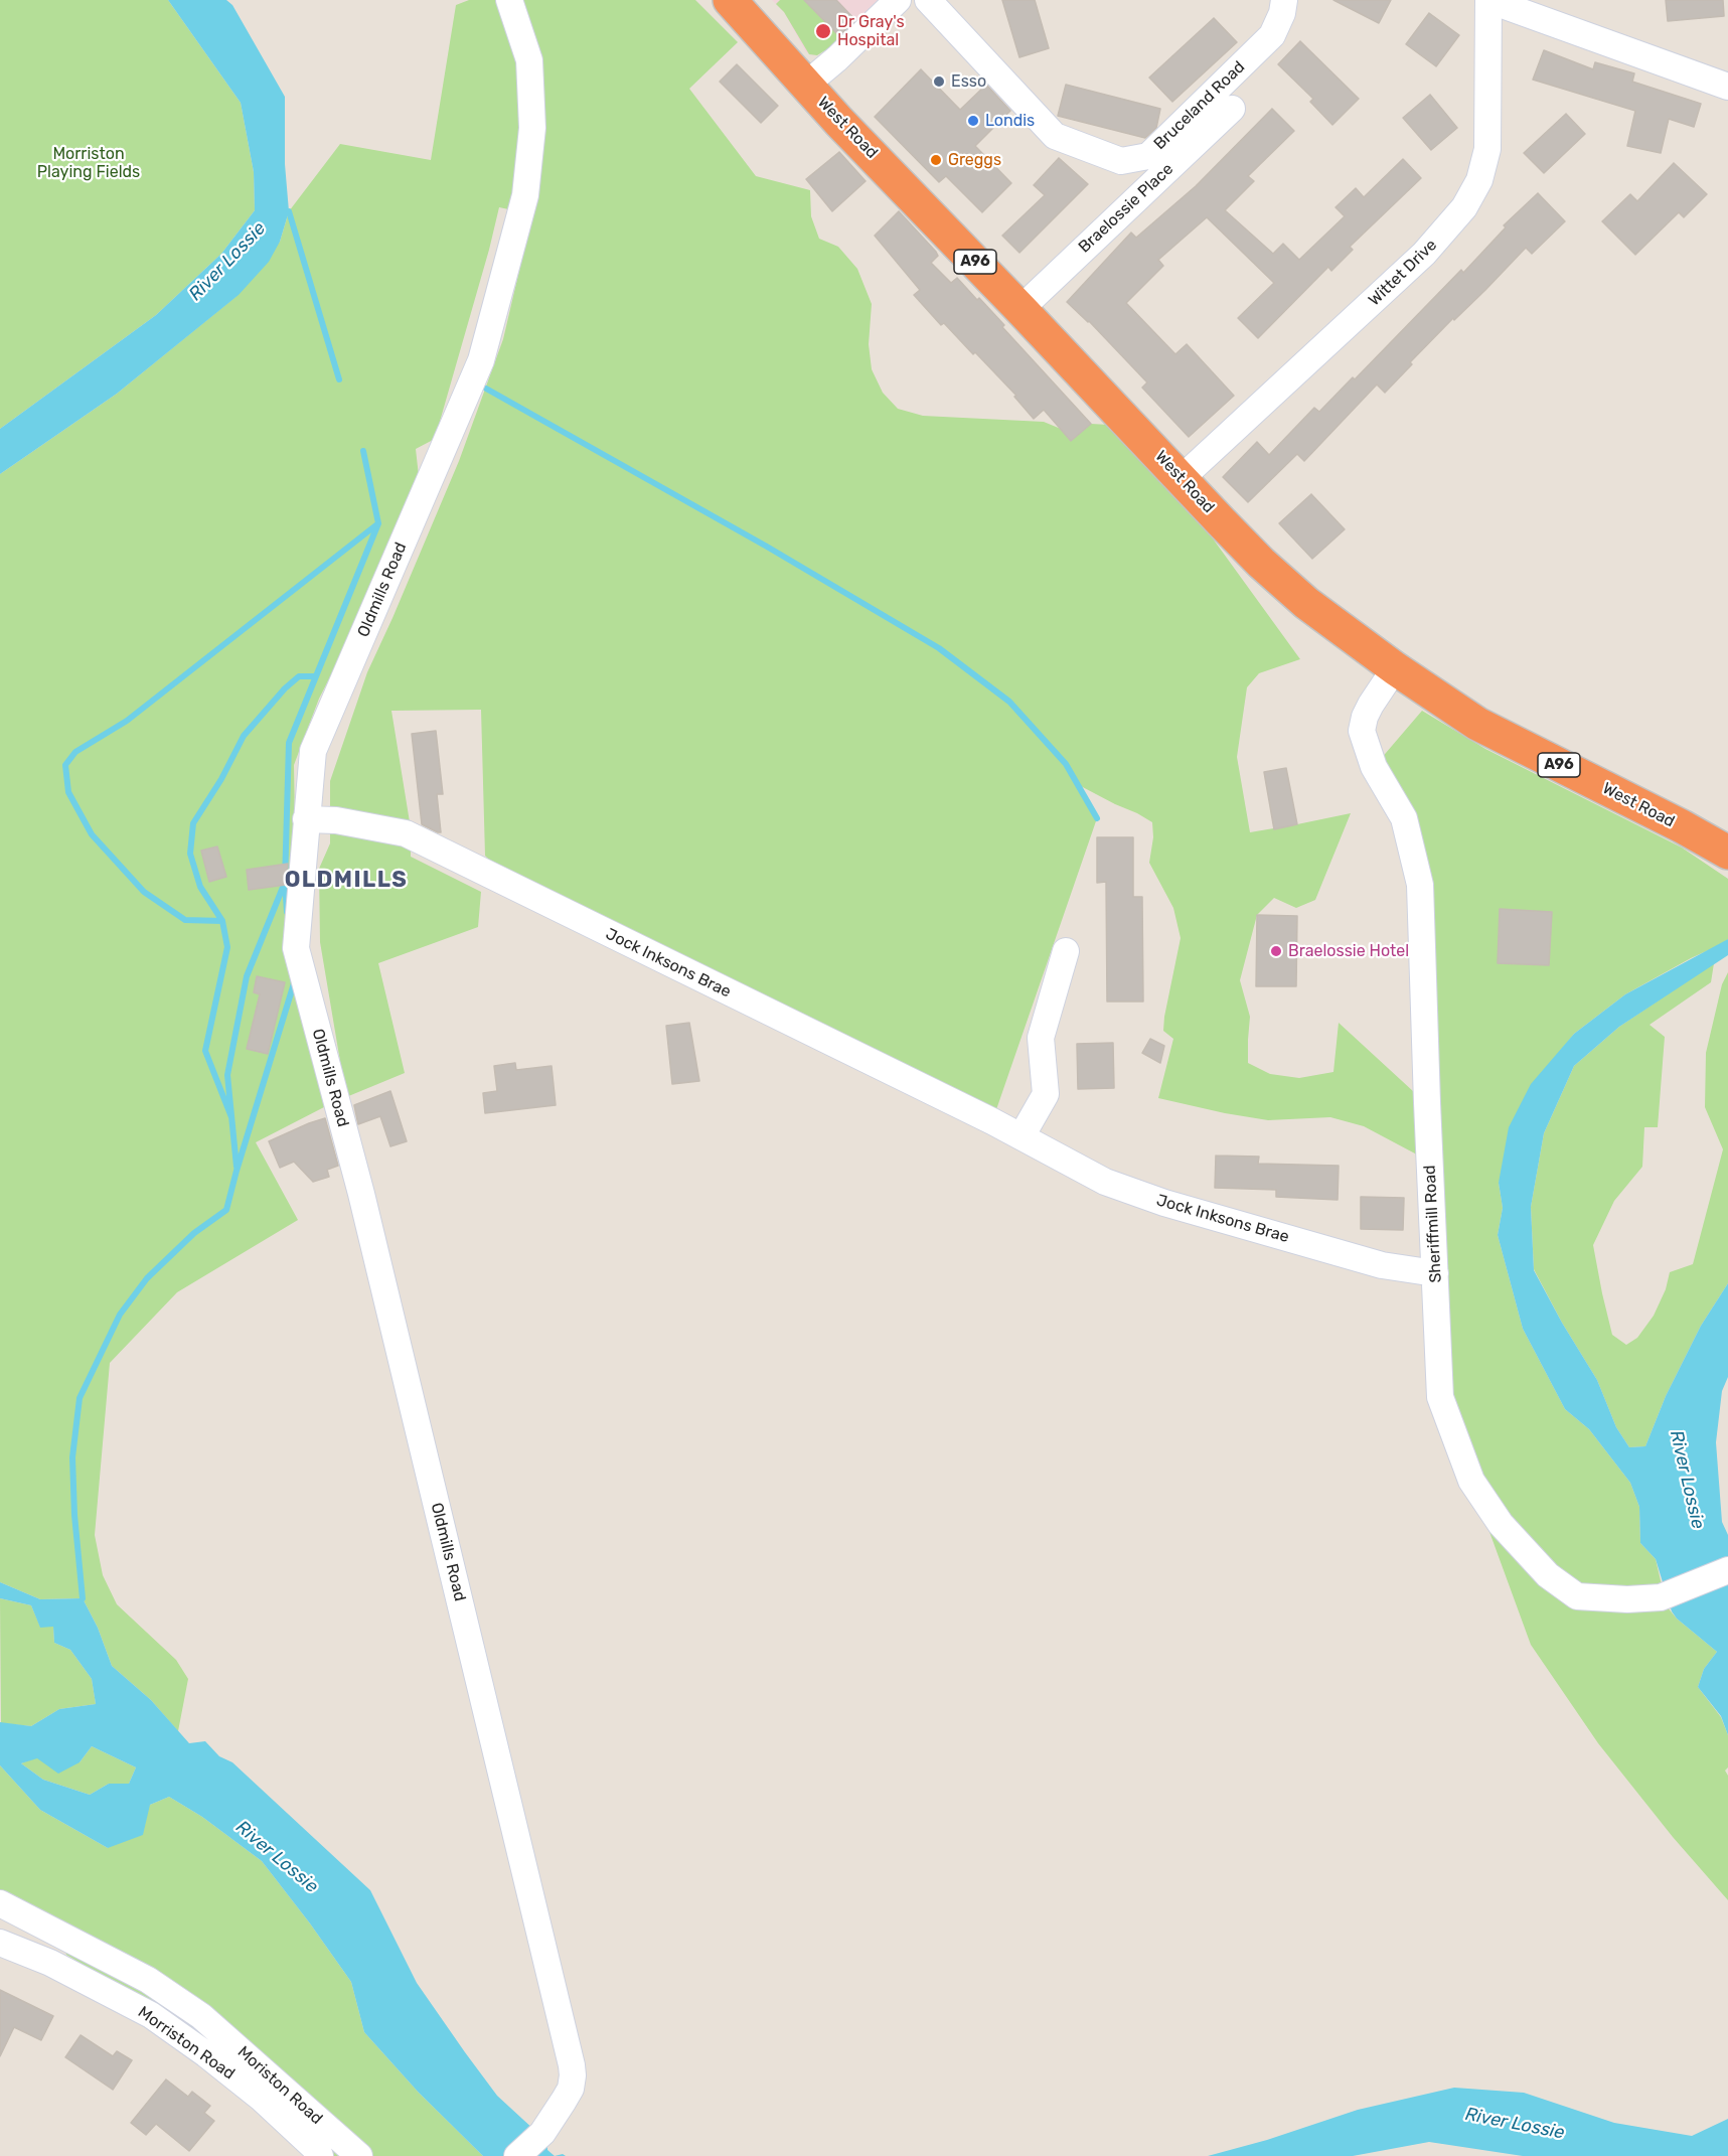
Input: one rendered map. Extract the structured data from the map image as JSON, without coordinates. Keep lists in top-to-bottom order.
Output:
{
  "streets": {
    "highway": ["West Road", "A96"],
    "street": [
      "Bruceland Road",
      "Braelossie Place",
      "Wittet Drive",
      "Oldmills Road",
      "Jock Inksons Brae",
      "Sheriffmill Road",
      "Morriston Road",
      "Moriston Road"
    ]
  },
  "crossings": [
    ["West Road", "Braelossie Place"],
    ["West Road", "Wittet Drive"],
    ["West Road", "Sheriffmill Road"],
    ["Oldmills Road", "Jock Inksons Brae"],
    ["Jock Inksons Brae", "Sheriffmill Road"],
    ["Morriston Road", "Moriston Road"]
  ],
  "districts": ["OLDMILLS"],
  "water": ["River Lossie"],
  "parks": ["Morriston Playing Fields"],
  "places": [
    "Dr Gray's Hospital",
    "Esso",
    "Londis",
    "Greggs",
    "Braelossie Hotel"
  ]
}
